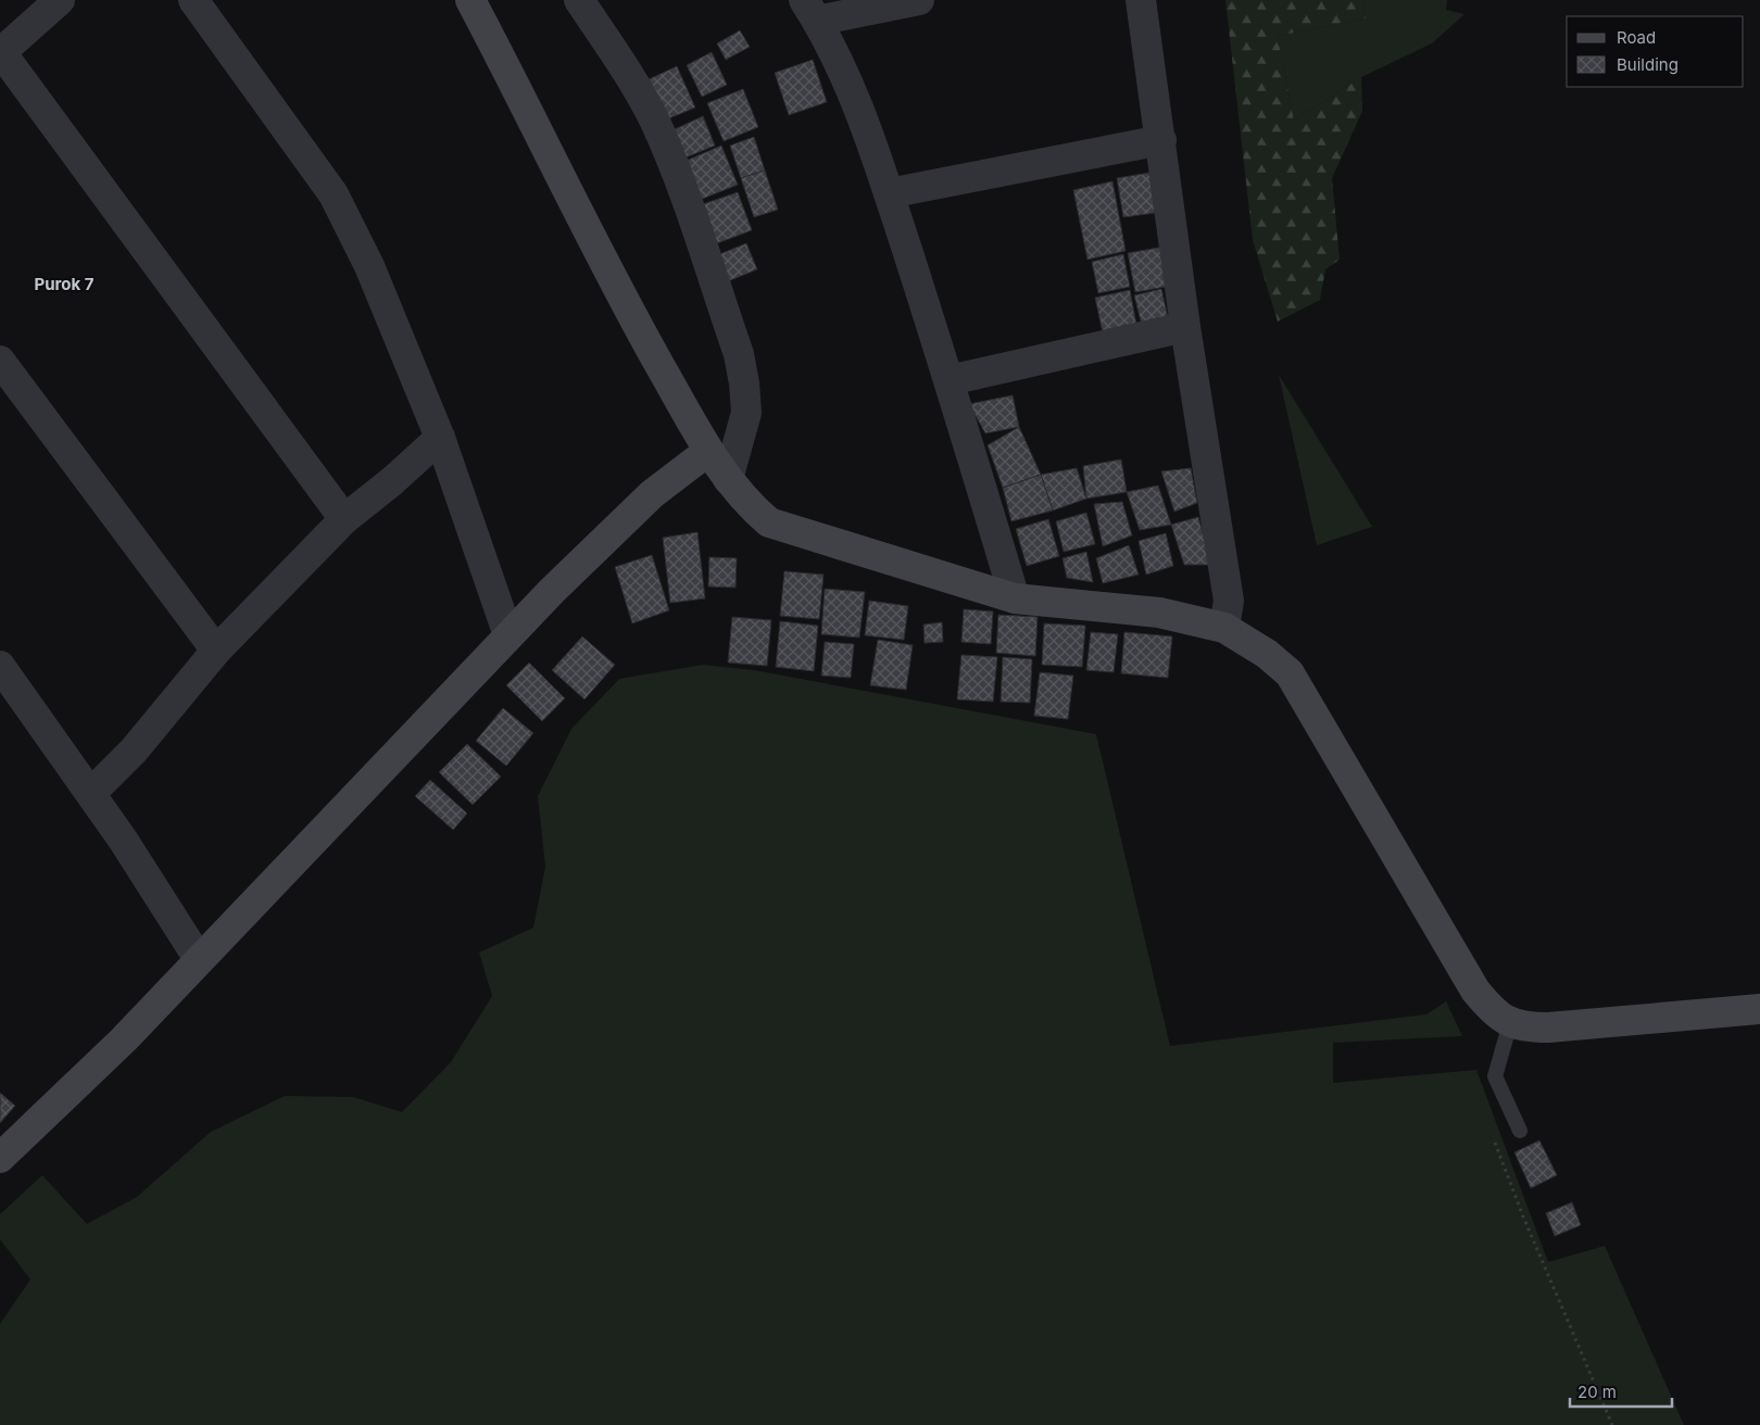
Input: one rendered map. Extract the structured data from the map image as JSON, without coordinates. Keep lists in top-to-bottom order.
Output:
{
  "districts": ["Purok 7"],
  "legend": ["Road", "Building"],
  "scale_bar": "20 m"
}
